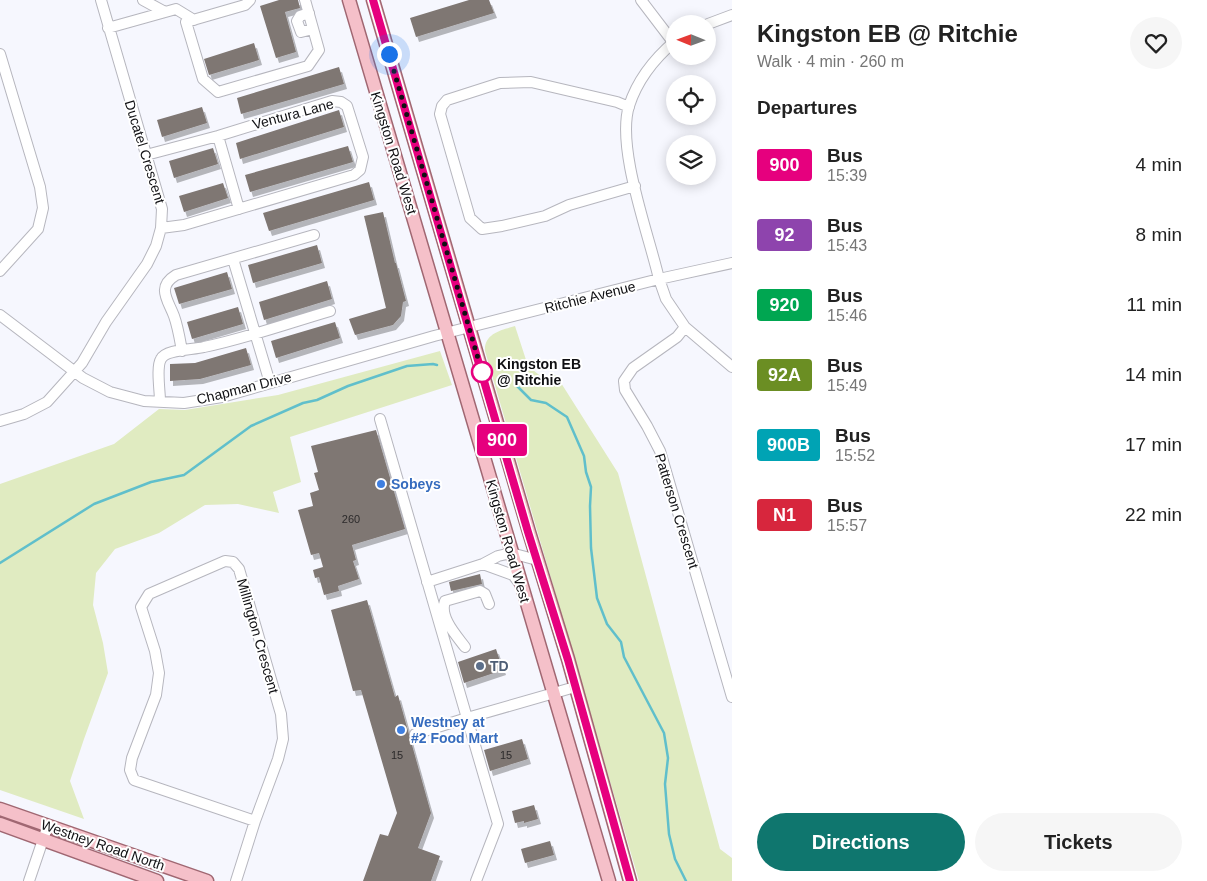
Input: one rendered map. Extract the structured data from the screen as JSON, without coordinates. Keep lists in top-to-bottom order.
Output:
{
  "streets": {
    "main road": ["Kingston Road West", "Westney Road North"],
    "street": [
      "Ventura Lane",
      "Ducatel Crescent",
      "Ritchie Avenue",
      "Chapman Drive",
      "Patterson Crescent",
      "Millington Crescent"
    ]
  },
  "crossings": [
    ["Ventura Lane", "Ducatel Crescent"],
    ["Ducatel Crescent", "Chapman Drive"],
    ["Kingston Road West", "Ritchie Avenue"],
    ["Kingston Road West", "Chapman Drive"],
    ["Ritchie Avenue", "Chapman Drive"]
  ],
  "places": [
    "Kingston EB @ Ritchie",
    "Sobeys",
    "TD",
    "Westney at #2 Food Mart"
  ],
  "lines": ["bus line 900"],
  "house_numbers": ["260", "15", "15"],
  "north": "left",
  "page": {
    "on_map": "900",
    "heading": [
      ["Kingston EB @ Ritchie", "Walk · 4 min · 260 m"],
      "Departures"
    ],
    "list": [
      {
        "mark": "900",
        "name": "Bus",
        "note": "15:39",
        "value": "4 min"
      },
      {
        "mark": "92",
        "name": "Bus",
        "note": "15:43",
        "value": "8 min"
      },
      {
        "mark": "920",
        "name": "Bus",
        "note": "15:46",
        "value": "11 min"
      },
      {
        "mark": "92A",
        "name": "Bus",
        "note": "15:49",
        "value": "14 min"
      },
      {
        "mark": "900B",
        "name": "Bus",
        "note": "15:52",
        "value": "17 min"
      },
      {
        "mark": "N1",
        "name": "Bus",
        "note": "15:57",
        "value": "22 min"
      }
    ],
    "buttons": ["Directions", "Tickets"]
  }
}
